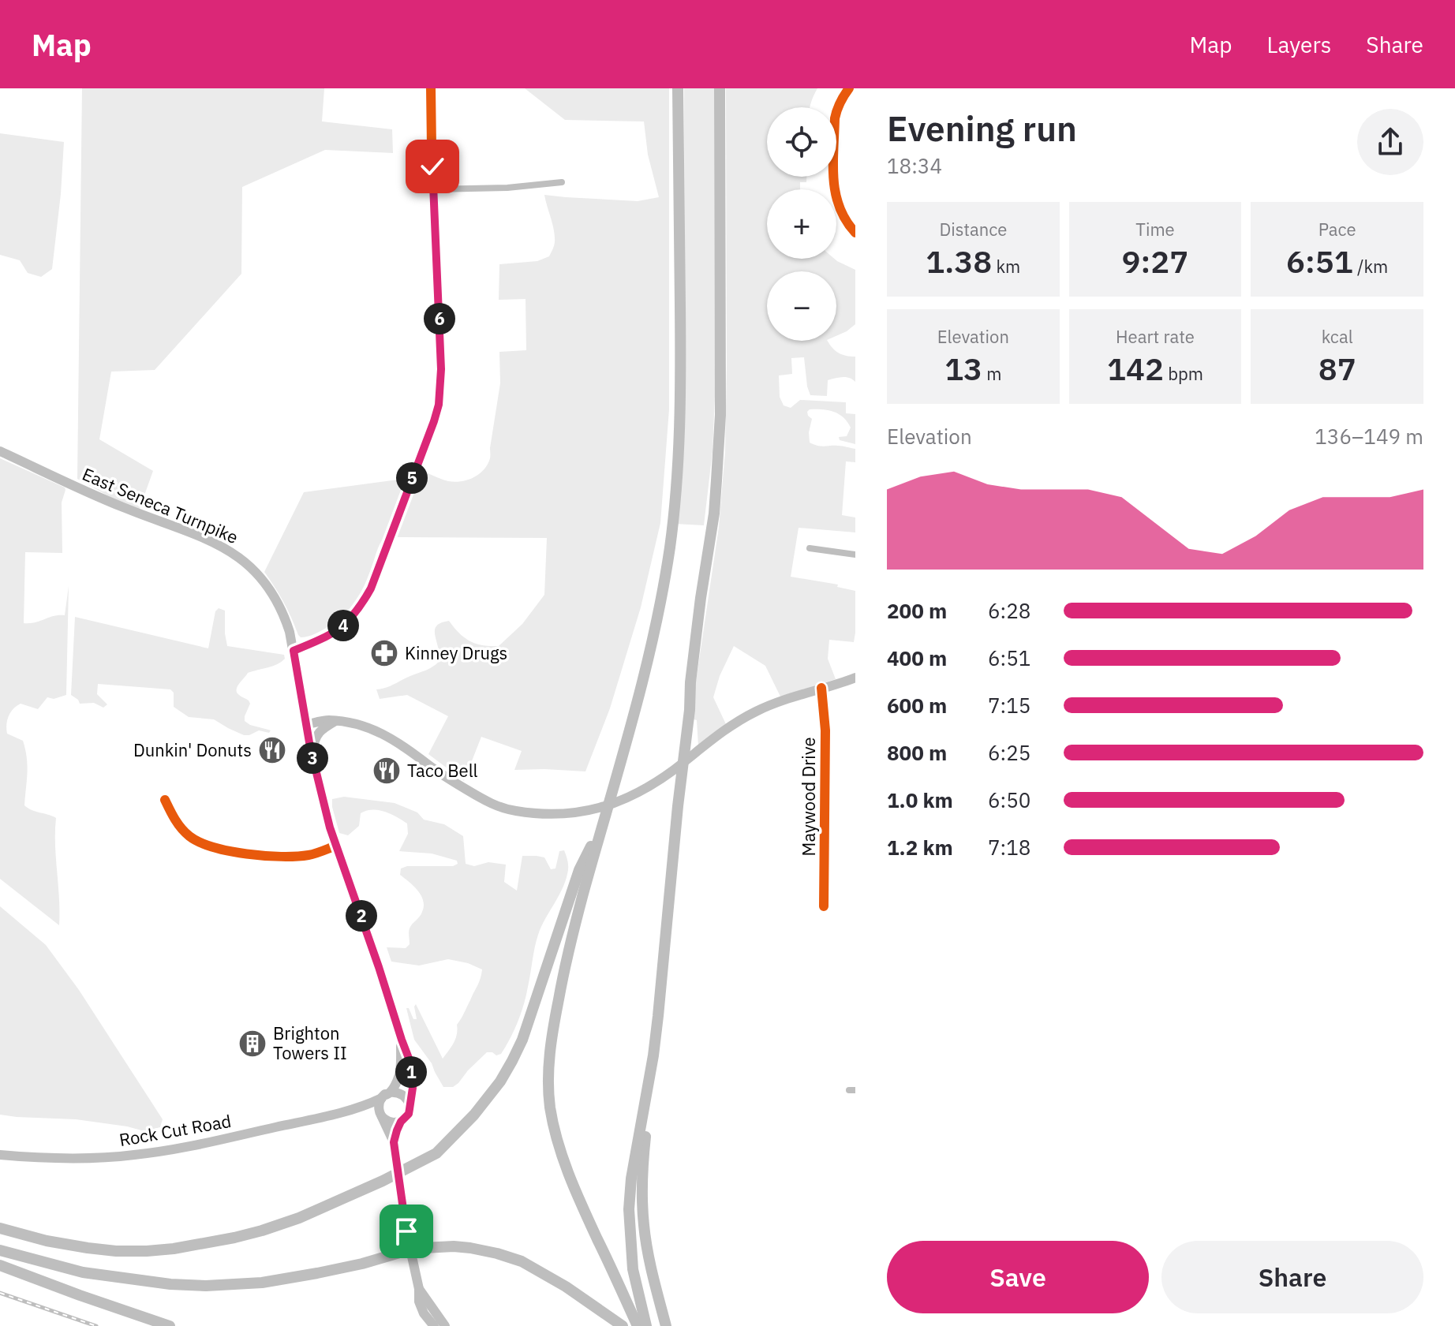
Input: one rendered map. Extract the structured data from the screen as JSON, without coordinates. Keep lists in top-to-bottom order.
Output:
{
  "streets": {
    "main road": ["East Seneca Turnpike", "Rock Cut Road"],
    "street": ["Maywood Drive"]
  },
  "crossings": [
    ["East Seneca Turnpike", "Rock Cut Road"]
  ],
  "places": {
    "pharmacy": ["Kinney Drugs"],
    "restaurant": ["Dunkin' Donuts", "Taco Bell"],
    "building": ["Brighton Towers II"]
  },
  "page": {
    "header": "Map",
    "nav": ["Map", "Layers", "Share"],
    "heading": ["Evening run", "18:34"],
    "map_buttons": ["+", "−"],
    "stats": [
      ["Distance", "1.38 km"],
      ["Time", "9:27"],
      ["Pace", "6:51 /km"],
      ["Elevation", "13 m"],
      ["Heart rate", "142 bpm"],
      ["kcal", "87"]
    ],
    "pins": [
      "6",
      "5",
      "4",
      "3",
      "2",
      "1"
    ],
    "chart": ["Elevation", "136–149 m"],
    "list": [
      {
        "name": "200 m",
        "note": "6:28"
      },
      {
        "name": "400 m",
        "note": "6:51"
      },
      {
        "name": "600 m",
        "note": "7:15"
      },
      {
        "name": "800 m",
        "note": "6:25"
      },
      {
        "name": "1.0 km",
        "note": "6:50"
      },
      {
        "name": "1.2 km",
        "note": "7:18"
      }
    ],
    "buttons": ["Save", "Share"]
  }
}
